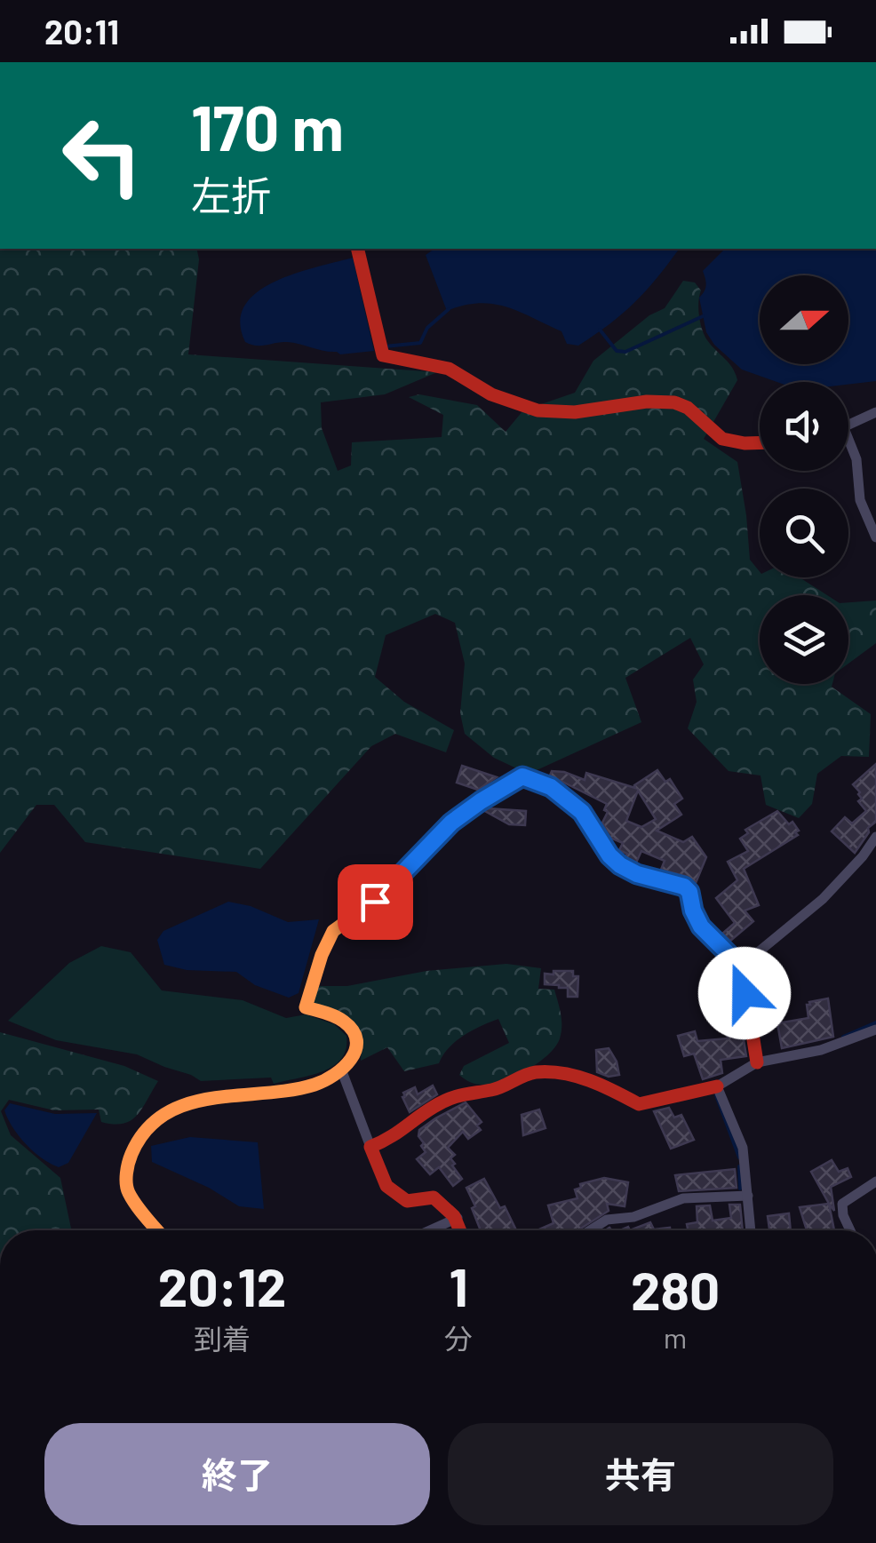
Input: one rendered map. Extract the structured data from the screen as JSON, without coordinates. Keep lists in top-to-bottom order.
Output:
{
  "north": "right",
  "page": {
    "status": "20:11",
    "turn": ["170 m", "左折"],
    "eta": [
      "20:12",
      "到着",
      "1",
      "分",
      "280",
      "m"
    ],
    "buttons": ["終了", "共有"]
  }
}
